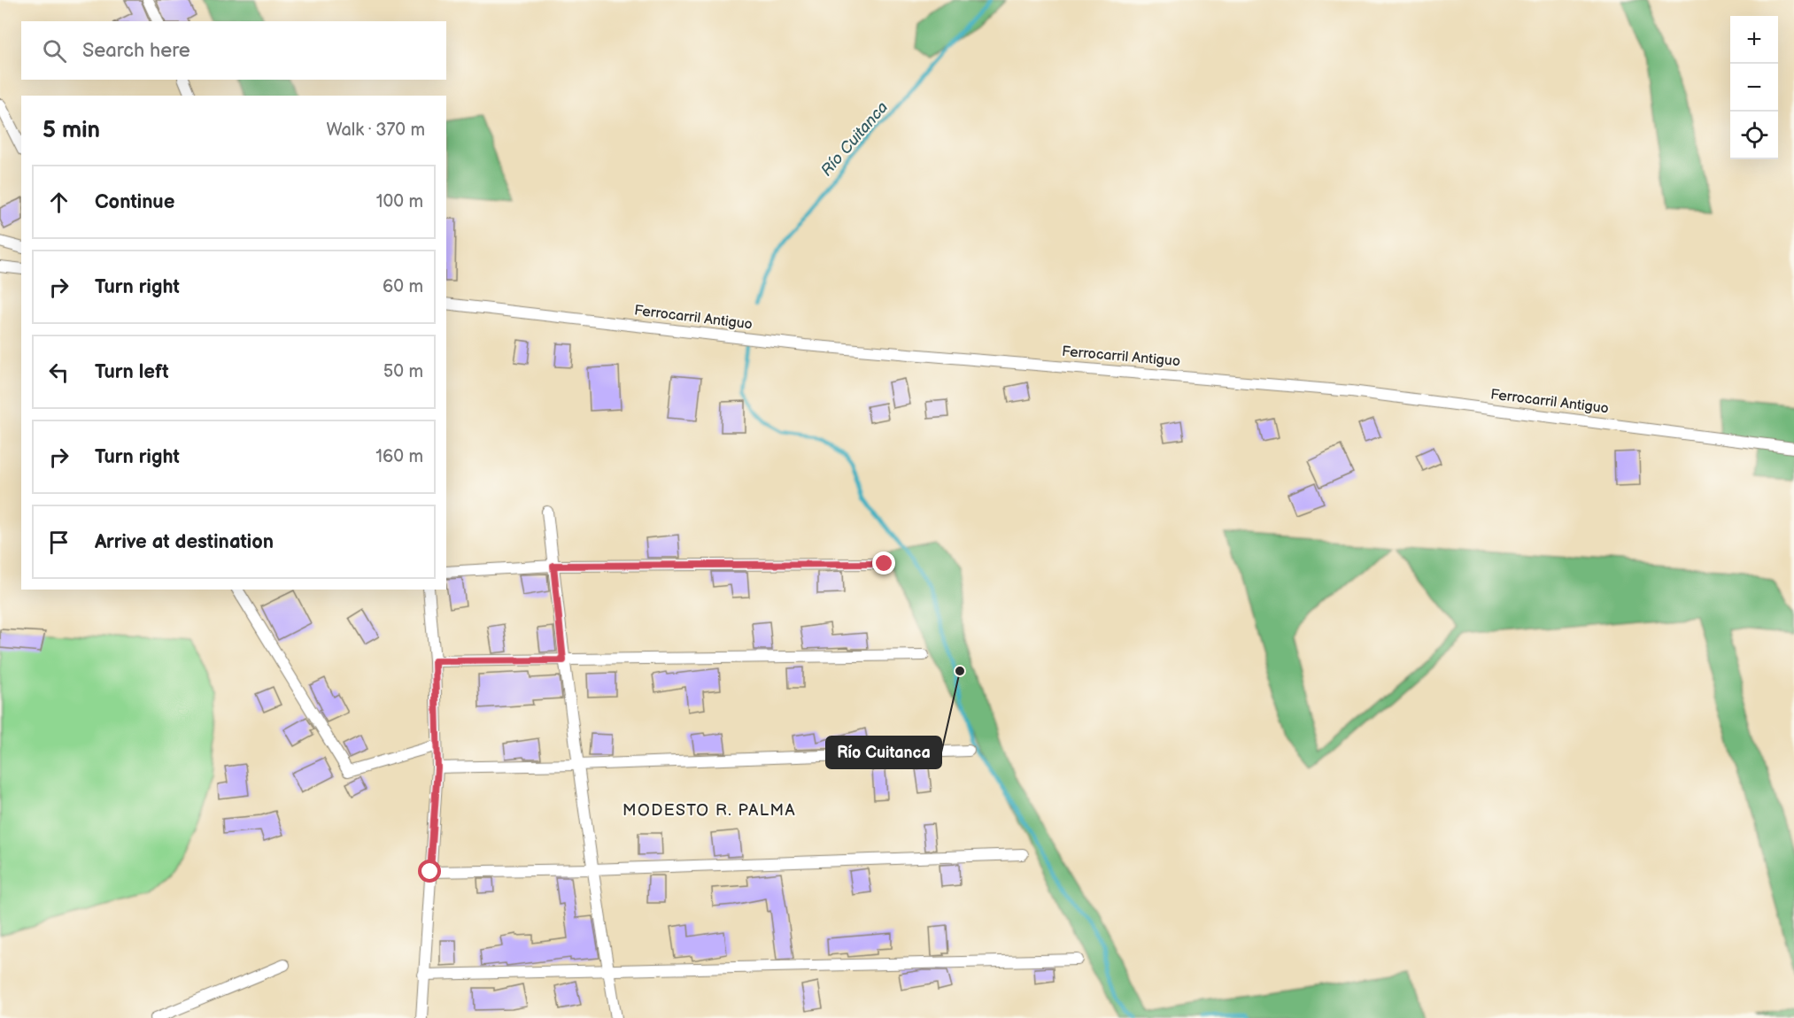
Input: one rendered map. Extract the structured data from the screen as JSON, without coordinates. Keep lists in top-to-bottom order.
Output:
{
  "streets": {
    "street": ["Ferrocarril Antiguo"]
  },
  "districts": ["MODESTO R. PALMA"],
  "water": ["Río Cuitanca"],
  "places": ["Río Cuitanca"],
  "page": {
    "map_buttons": ["+", "−"],
    "search": "Search here",
    "heading": ["5 min", "Walk · 370 m"],
    "list": [
      ["Continue", "100 m"],
      ["Turn right", "60 m"],
      ["Turn left", "50 m"],
      ["Turn right", "160 m"],
      "Arrive at destination"
    ]
  }
}
